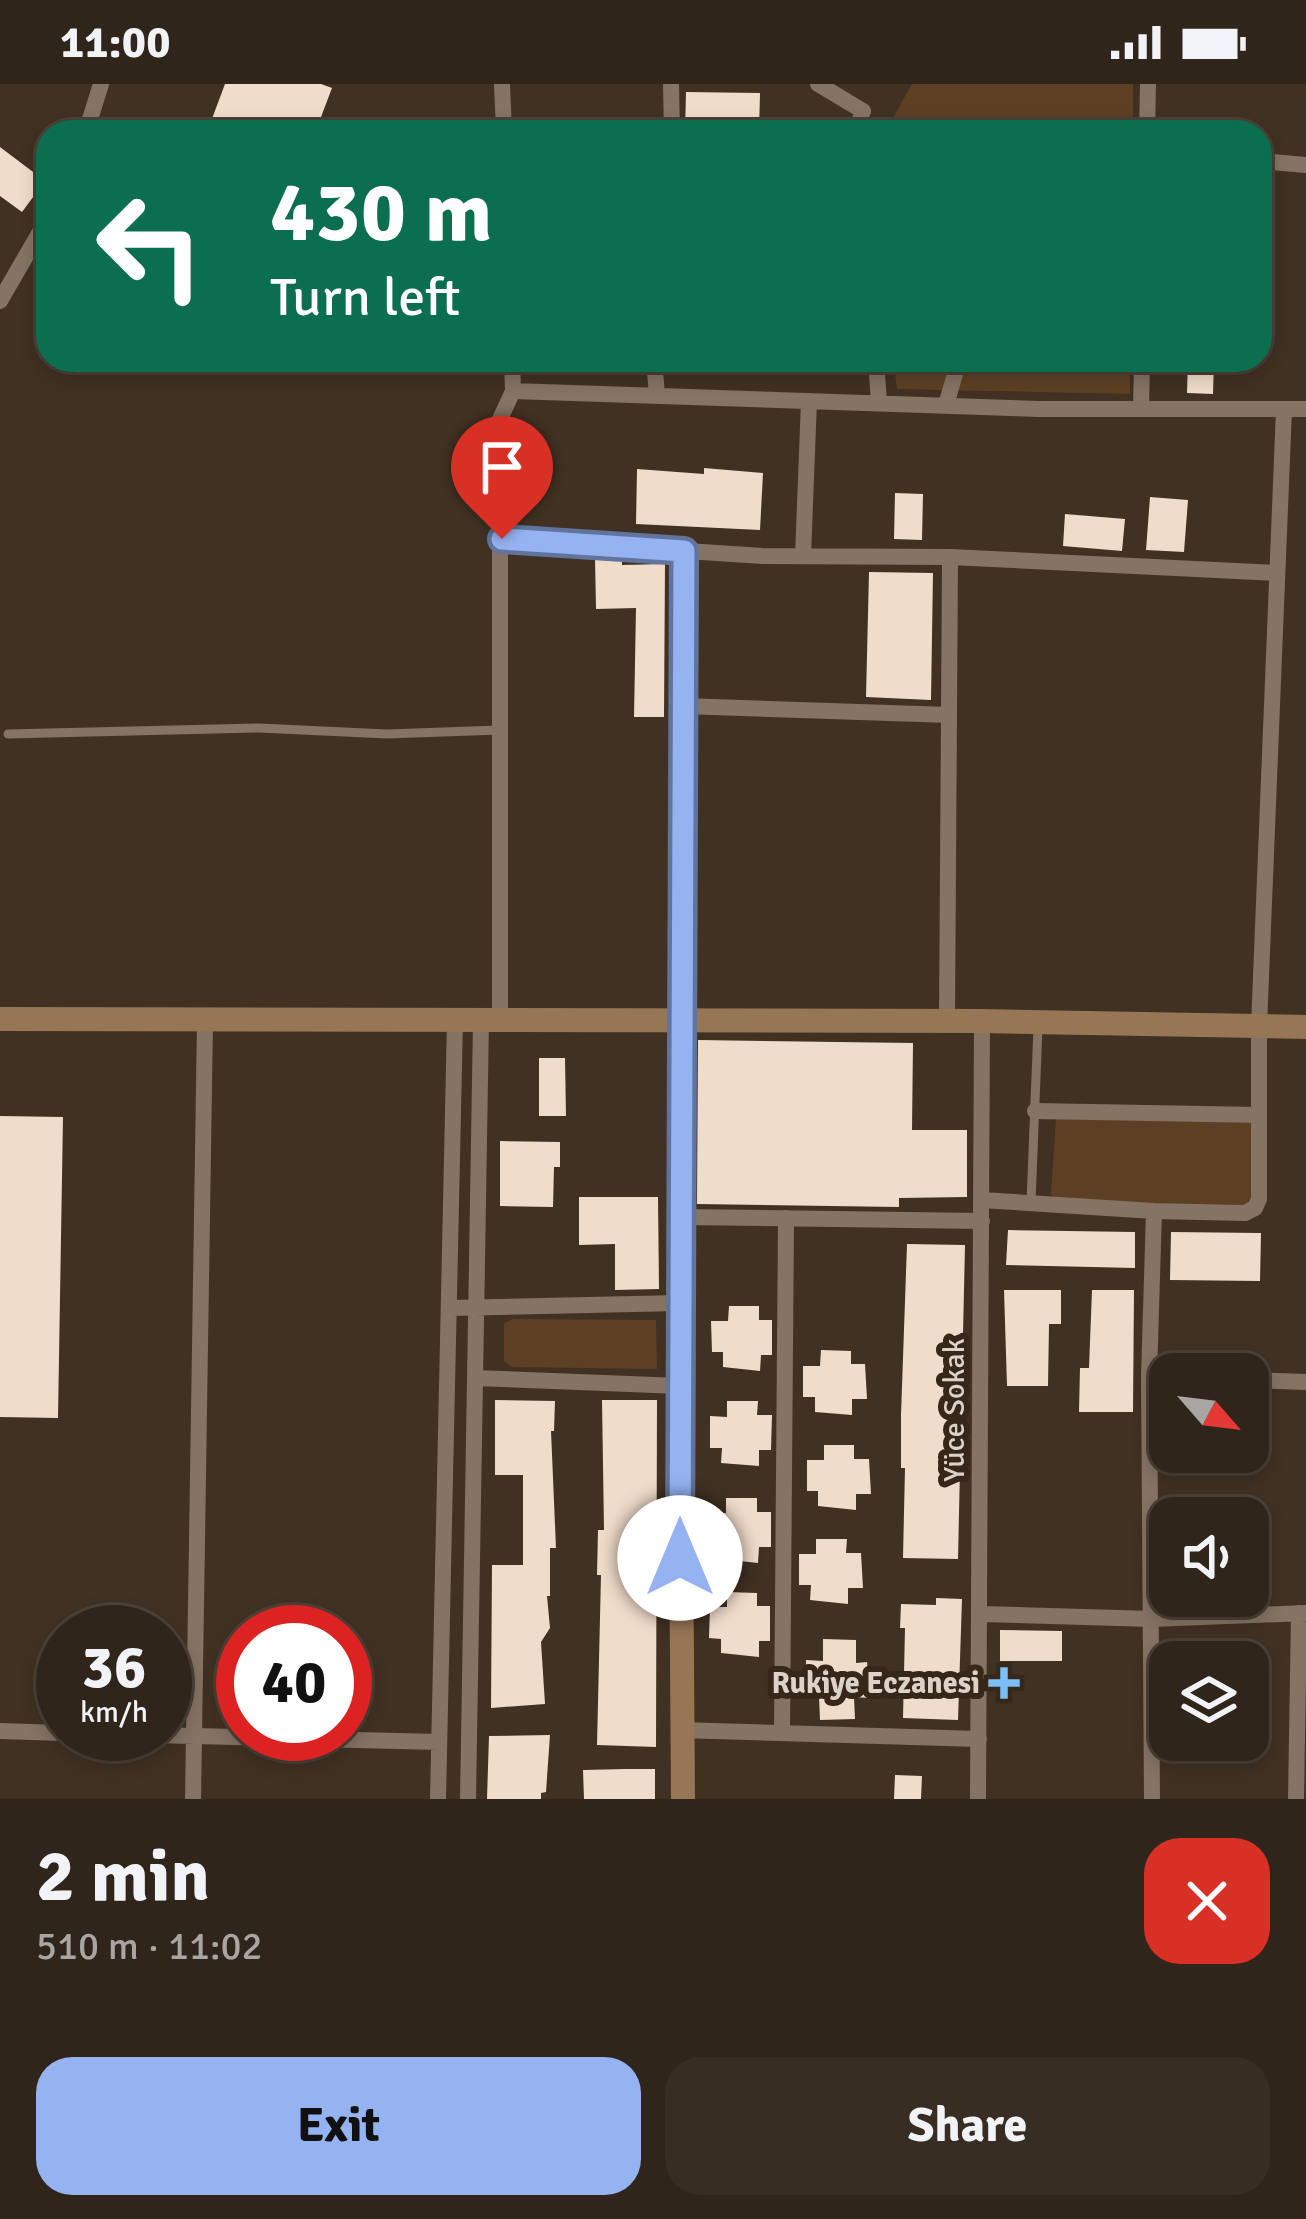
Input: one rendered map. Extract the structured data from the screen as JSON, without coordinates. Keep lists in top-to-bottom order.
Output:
{
  "streets": {
    "street": ["Yüce Sokak"]
  },
  "places": {
    "health": ["Rukiye Eczanesi"]
  },
  "north": "bottom right",
  "page": {
    "status": "11:00",
    "turn": ["430 m", "Turn left"],
    "speed": "36 km/h",
    "limit": "40",
    "heading": ["2 min", "510 m · 11:02"],
    "buttons": ["Exit", "Share"]
  }
}
